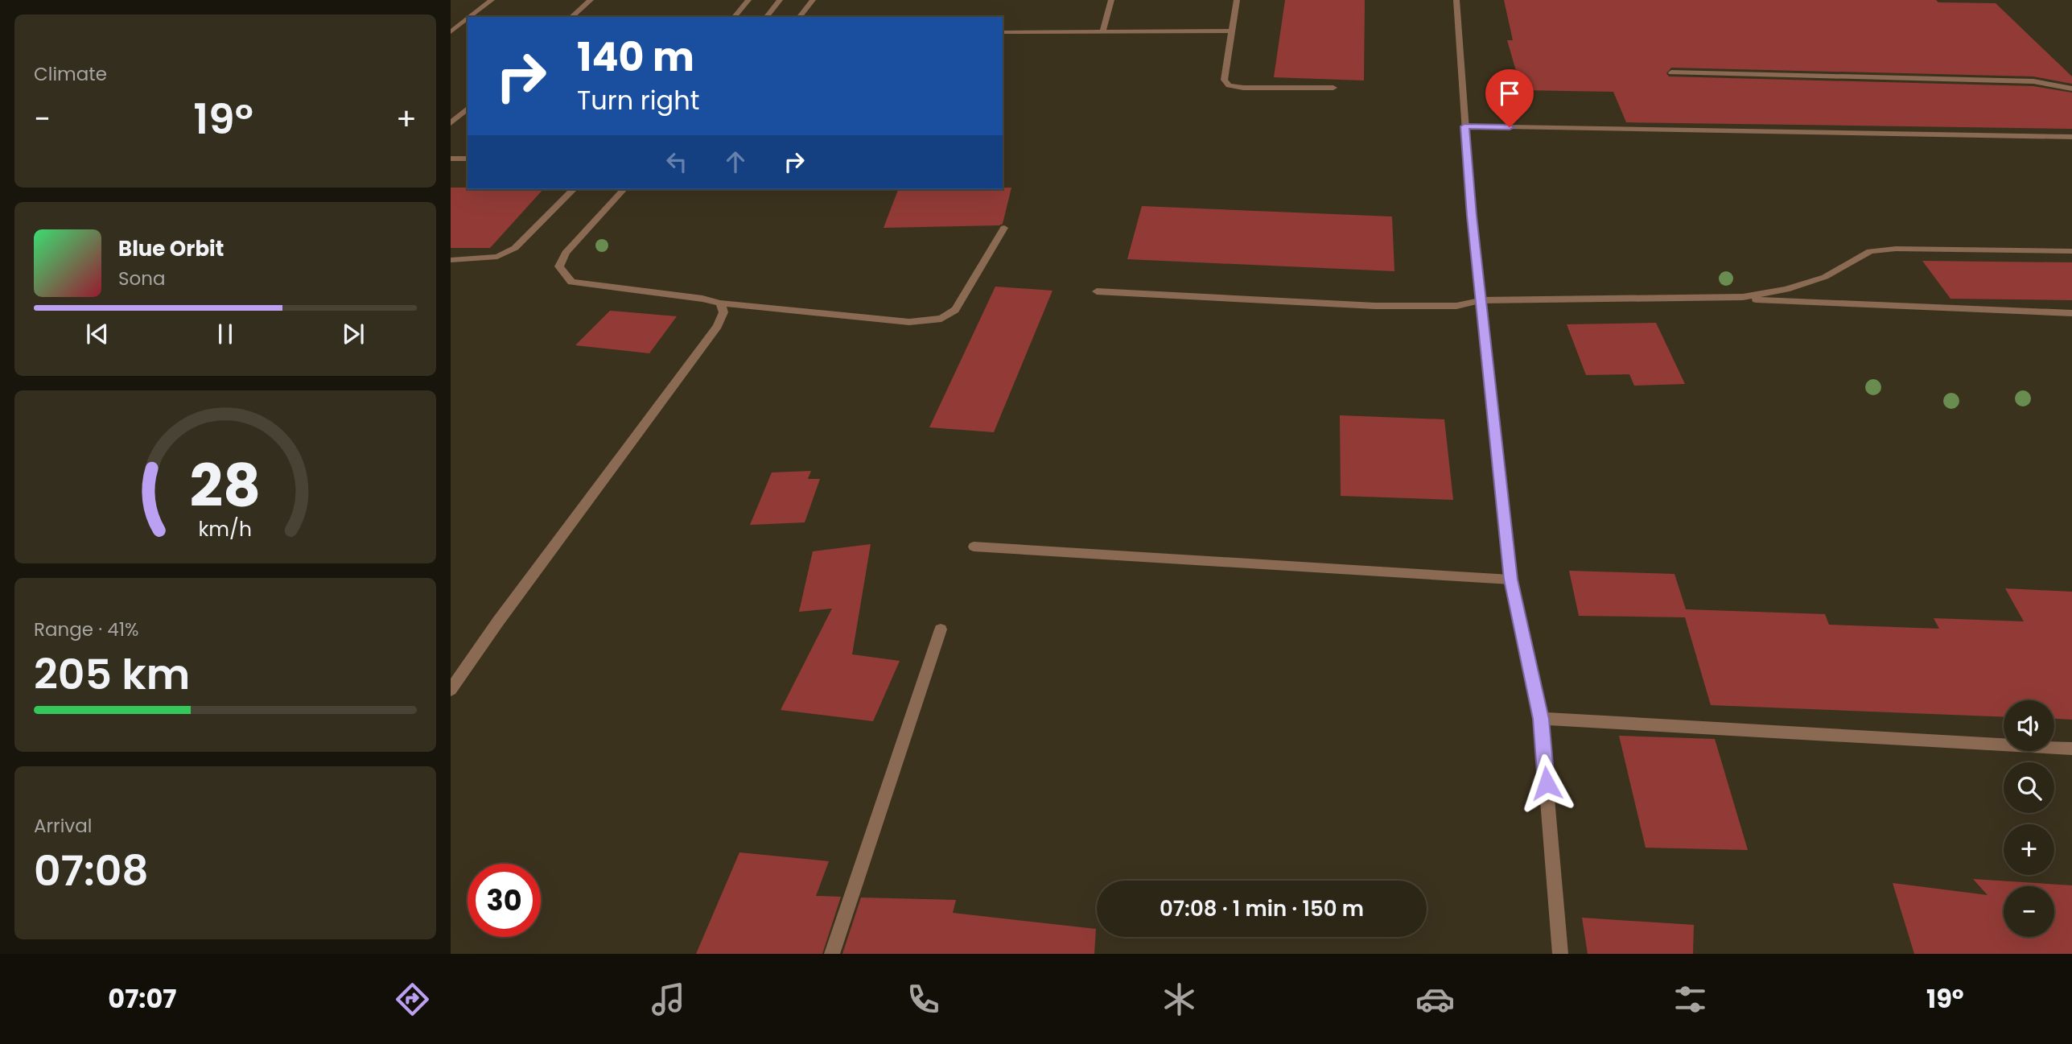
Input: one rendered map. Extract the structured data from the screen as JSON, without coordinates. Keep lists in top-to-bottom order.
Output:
{
  "page": {
    "tile": [
      "Climate",
      ["Range · 41%", "205 km"],
      ["Arrival", "07:08"]
    ],
    "turn": ["140 m", "Turn right"],
    "heat": ["−", "19°", "+"],
    "song": ["Blue Orbit", "Sona"],
    "map_buttons": ["+", "−"],
    "limit": "30",
    "trip": "07:08 · 1 min · 150 m",
    "tabs": ["07:07", "19°"],
    "gauge": ["28", "km/h"]
  }
}
